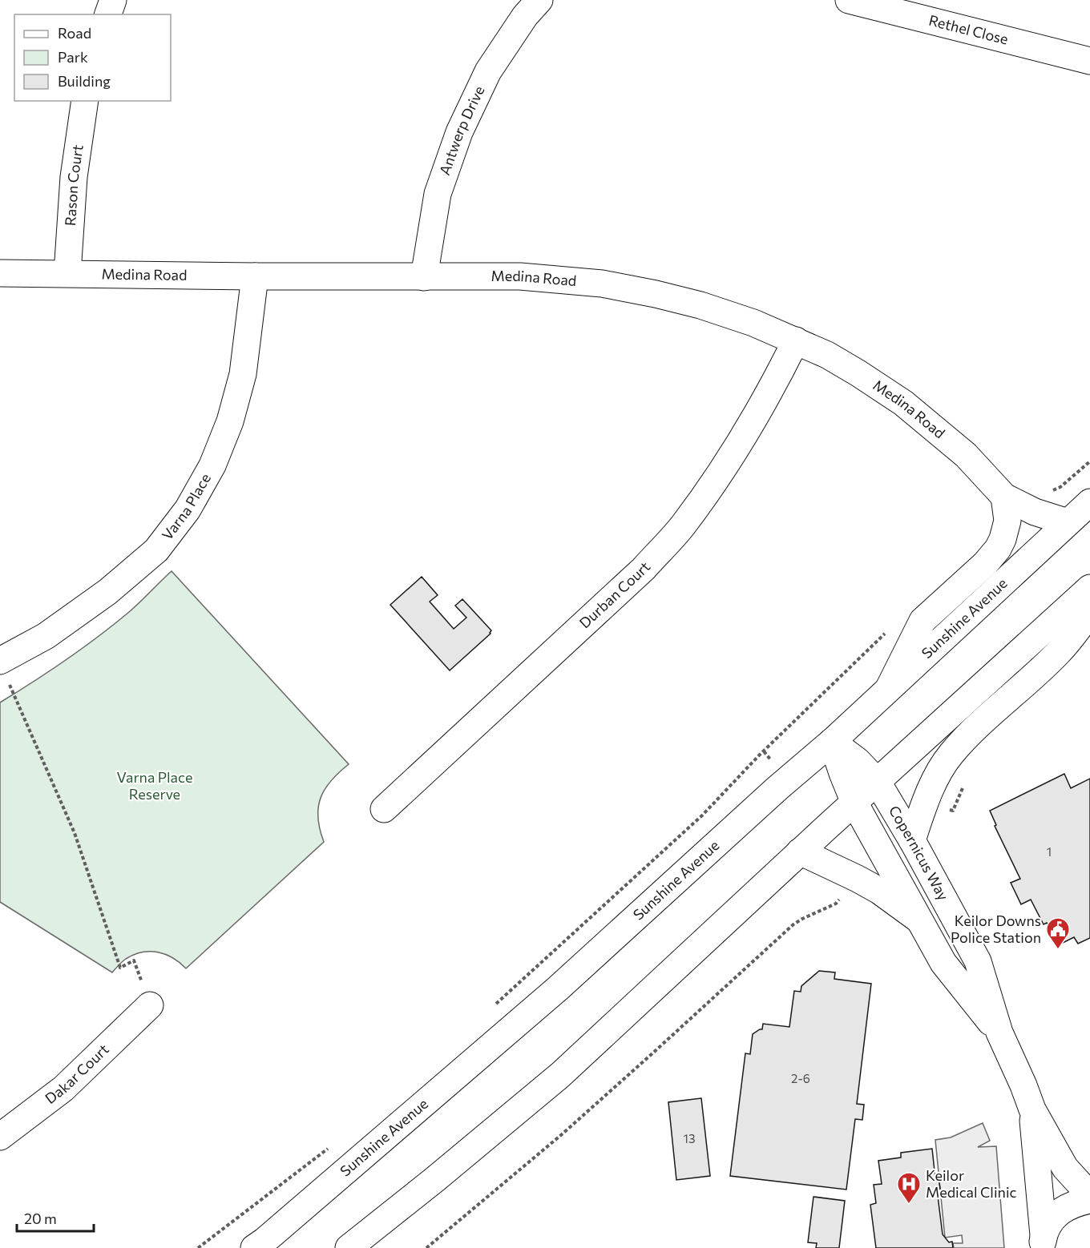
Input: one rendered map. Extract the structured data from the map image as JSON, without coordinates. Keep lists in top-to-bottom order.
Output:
{
  "streets": {
    "street": [
      "Rethel Close",
      "Antwerp Drive",
      "Rason Court",
      "Medina Road",
      "Varna Place",
      "Durban Court",
      "Sunshine Avenue",
      "Copernicus Way",
      "Dakar Court"
    ]
  },
  "crossings": [
    ["Antwerp Drive", "Medina Road"],
    ["Rason Court", "Medina Road"],
    ["Medina Road", "Varna Place"],
    ["Medina Road", "Durban Court"],
    ["Medina Road", "Sunshine Avenue"],
    ["Sunshine Avenue", "Copernicus Way"]
  ],
  "parks": ["Varna Place Reserve"],
  "places": {
    "public building": ["Keilor Downs Police Station"],
    "hospital": ["Keilor Medical Clinic"]
  },
  "house_numbers": ["1", "2-6", "13"],
  "legend": ["Road", "Park", "Building"],
  "scale_bar": "20 m"
}
